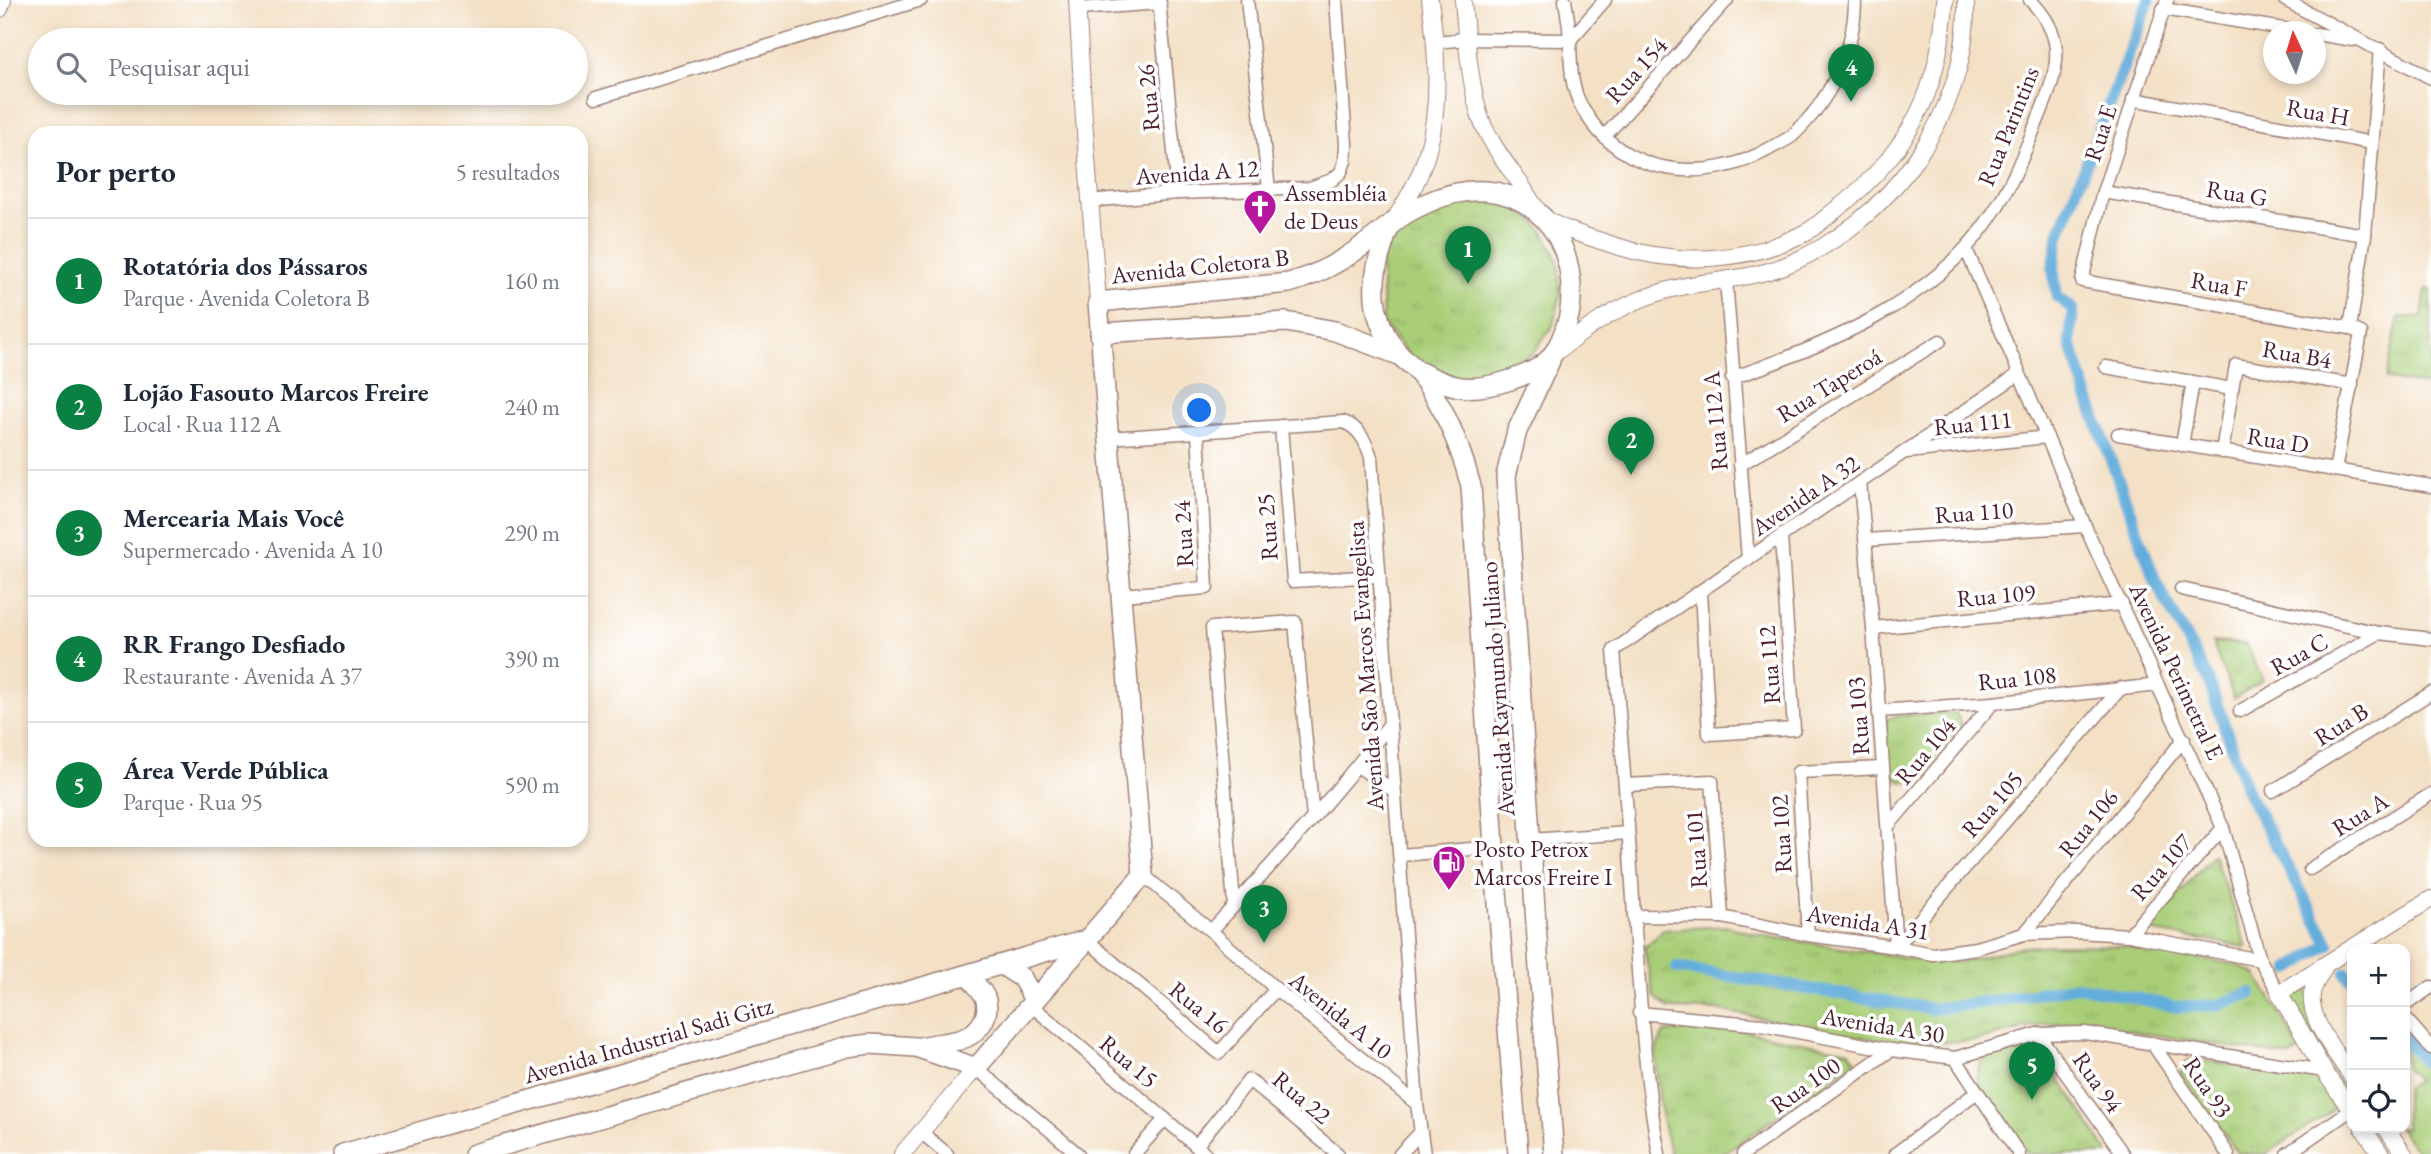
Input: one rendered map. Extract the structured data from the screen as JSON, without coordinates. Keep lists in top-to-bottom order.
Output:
{
  "streets": {
    "main road": ["Avenida Coletora B", "Avenida Raymundo Juliano", "Avenida Industrial Sadi Gitz"],
    "street": [
      "Rua 154",
      "Rua 26",
      "Rua H",
      "Rua Parintins",
      "Rua E",
      "Avenida A 12",
      "Rua G",
      "Rua F",
      "Rua B4",
      "Rua Taperoá",
      "Rua 112 A",
      "Rua 111",
      "Rua D",
      "Avenida A 32",
      "Rua 110",
      "Rua 25",
      "Rua 24",
      "Rua 109",
      "Rua C",
      "Rua 112",
      "Avenida São Marcos Evangelista",
      "Avenida Perimetral E",
      "Rua 108",
      "Rua 103",
      "Rua B",
      "Rua 104",
      "Rua 105",
      "Rua A",
      "Rua 106",
      "Rua 102",
      "Rua 101",
      "Rua 107",
      "Avenida A 31",
      "Rua 16",
      "Avenida A 10",
      "Avenida A 30",
      "Rua 15",
      "Rua 94",
      "Rua 100",
      "Rua 93",
      "Rua 22"
    ]
  },
  "crossings": [
    ["Rua 26", "Avenida A 12"],
    ["Rua H", "Rua E"],
    ["Rua Parintins", "Rua 112 A"],
    ["Rua Parintins", "Avenida Perimetral E"],
    ["Rua E", "Rua G"],
    ["Rua E", "Rua F"],
    ["Avenida Coletora B", "Avenida Raymundo Juliano"],
    ["Rua Taperoá", "Rua 112 A"],
    ["Rua 112 A", "Avenida A 32"],
    ["Rua 111", "Avenida A 32"],
    ["Rua 111", "Avenida Perimetral E"],
    ["Avenida A 32", "Rua 112"],
    ["Avenida A 32", "Avenida Perimetral E"],
    ["Avenida A 32", "Rua 103"],
    ["Avenida A 32", "Rua 101"],
    ["Rua 110", "Avenida Perimetral E"],
    ["Rua 110", "Rua 103"],
    ["Rua 25", "Avenida São Marcos Evangelista"],
    ["Rua 24", "Avenida São Marcos Evangelista"],
    ["Rua 109", "Avenida Perimetral E"],
    ["Rua 109", "Rua 103"],
    ["Avenida São Marcos Evangelista", "Avenida A 10"],
    ["Avenida Perimetral E", "Rua 108"],
    ["Avenida Perimetral E", "Rua 106"],
    ["Avenida Perimetral E", "Rua 107"],
    ["Avenida Perimetral E", "Avenida A 31"],
    ["Avenida Perimetral E", "Avenida A 30"],
    ["Rua 108", "Rua 103"],
    ["Rua 108", "Rua 104"],
    ["Rua 108", "Rua 105"],
    ["Rua 103", "Rua 104"],
    ["Rua 103", "Rua 105"],
    ["Rua 103", "Rua 102"],
    ["Rua 103", "Avenida A 31"],
    ["Rua 105", "Avenida A 31"],
    ["Rua 106", "Avenida A 31"],
    ["Rua 102", "Avenida A 31"],
    ["Rua 101", "Avenida A 31"],
    ["Rua 107", "Avenida A 31"],
    ["Rua 16", "Avenida A 10"],
    ["Rua 16", "Avenida Industrial Sadi Gitz"],
    ["Avenida A 30", "Rua 94"],
    ["Avenida A 30", "Rua 100"],
    ["Avenida A 30", "Rua 93"]
  ],
  "places": {
    "church": ["Assembléia de Deus"],
    "fuel station": ["Posto Petrox Marcos Freire I"]
  },
  "north": "top",
  "page": {
    "search": "Pesquisar aqui",
    "pins": [
      "4",
      "1",
      "2",
      "3",
      "5"
    ],
    "heading": ["Por perto", "5 resultados"],
    "list": [
      {
        "mark": "1",
        "name": "Rotatória dos Pássaros",
        "note": "Parque · Avenida Coletora B",
        "value": "160 m"
      },
      {
        "mark": "2",
        "name": "Lojão Fasouto Marcos Freire",
        "note": "Local · Rua 112 A",
        "value": "240 m"
      },
      {
        "mark": "3",
        "name": "Mercearia Mais Você",
        "note": "Supermercado · Avenida A 10",
        "value": "290 m"
      },
      {
        "mark": "4",
        "name": "RR Frango Desfiado",
        "note": "Restaurante · Avenida A 37",
        "value": "390 m"
      },
      {
        "mark": "5",
        "name": "Área Verde Pública",
        "note": "Parque · Rua 95",
        "value": "590 m"
      }
    ],
    "map_buttons": ["+", "−"]
  }
}
